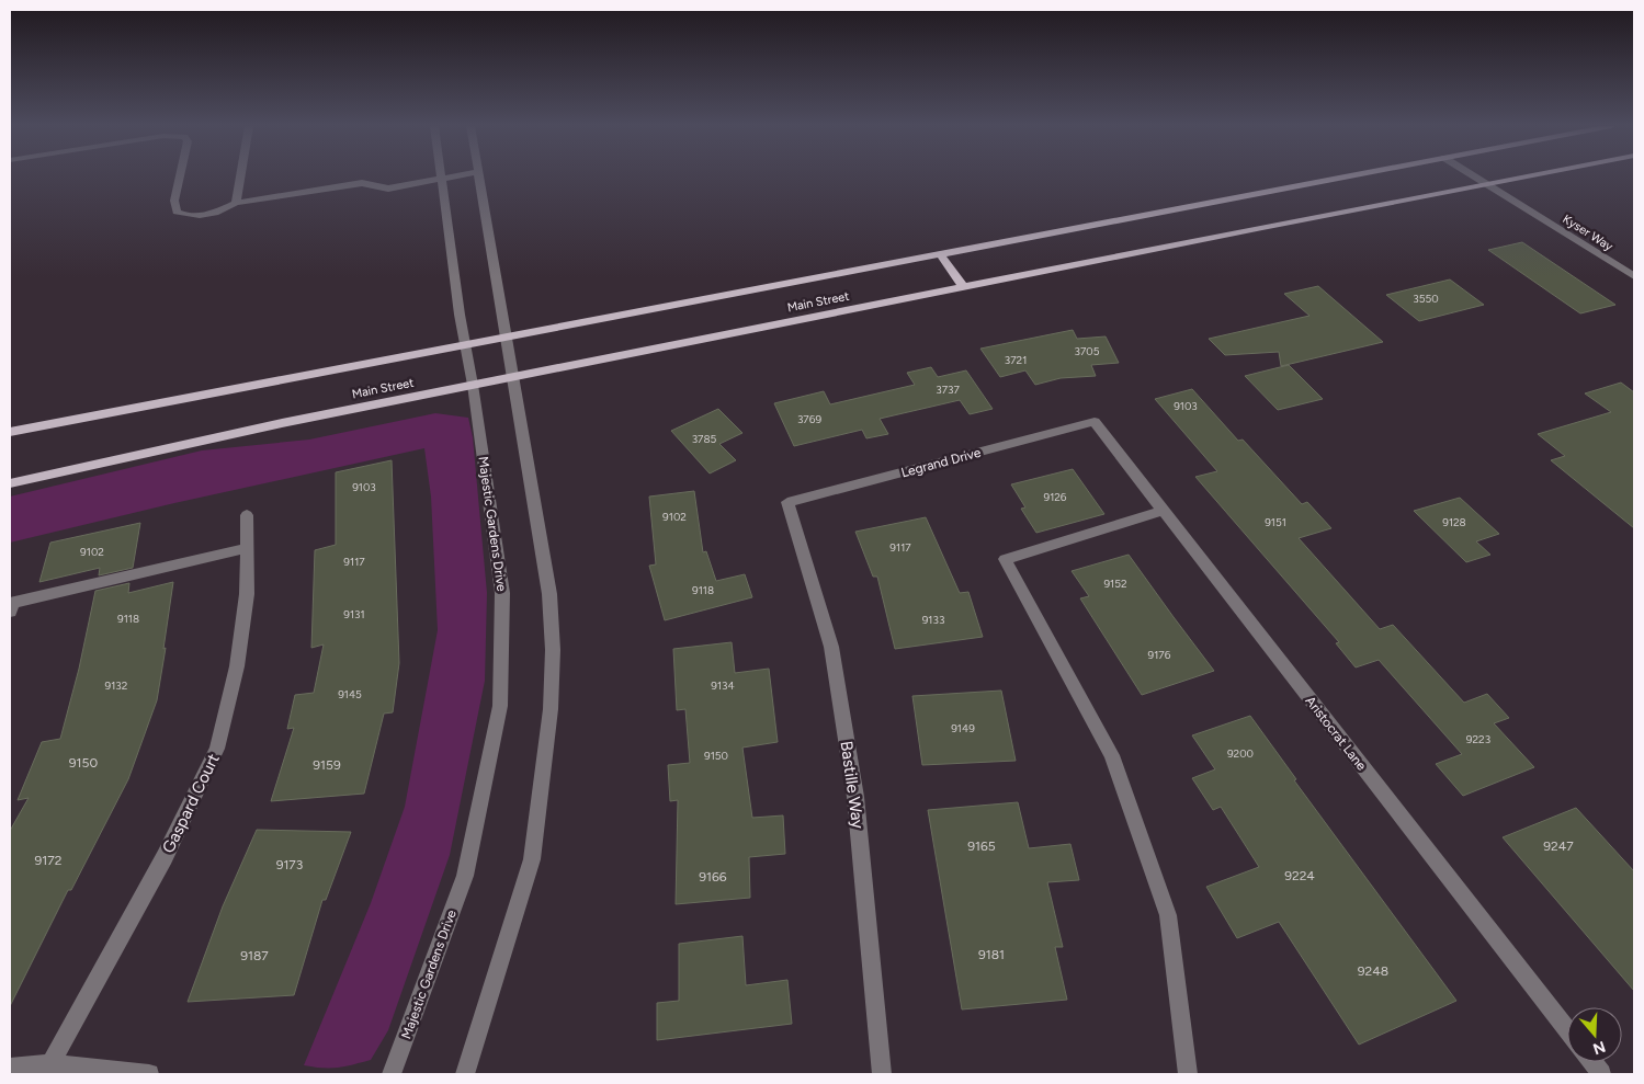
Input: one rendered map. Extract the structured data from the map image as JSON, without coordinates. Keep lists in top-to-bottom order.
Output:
{
  "streets": {
    "main road": ["Main Street"],
    "street": [
      "Kyser Way",
      "Legrand Drive",
      "Majestic Gardens Drive",
      "Aristocrat Lane",
      "Bastille Way",
      "Gaspard Court"
    ]
  },
  "crossings": [
    ["Kyser Way", "Main Street"],
    ["Main Street", "Majestic Gardens Drive"],
    ["Legrand Drive", "Aristocrat Lane"],
    ["Legrand Drive", "Bastille Way"]
  ],
  "house_numbers": [
    "3550",
    "3705",
    "3721",
    "3737",
    "9103",
    "3769",
    "3785",
    "9103",
    "9126",
    "9102",
    "9151",
    "9128",
    "9117",
    "9102",
    "9117",
    "9152",
    "9118",
    "9131",
    "9118",
    "9133",
    "9176",
    "9132",
    "9134",
    "9145",
    "9149",
    "9223",
    "9200",
    "9150",
    "9150",
    "9159",
    "9165",
    "9247",
    "9172",
    "9173",
    "9224",
    "9166",
    "9181",
    "9187",
    "9248"
  ],
  "north": "bottom"
}
